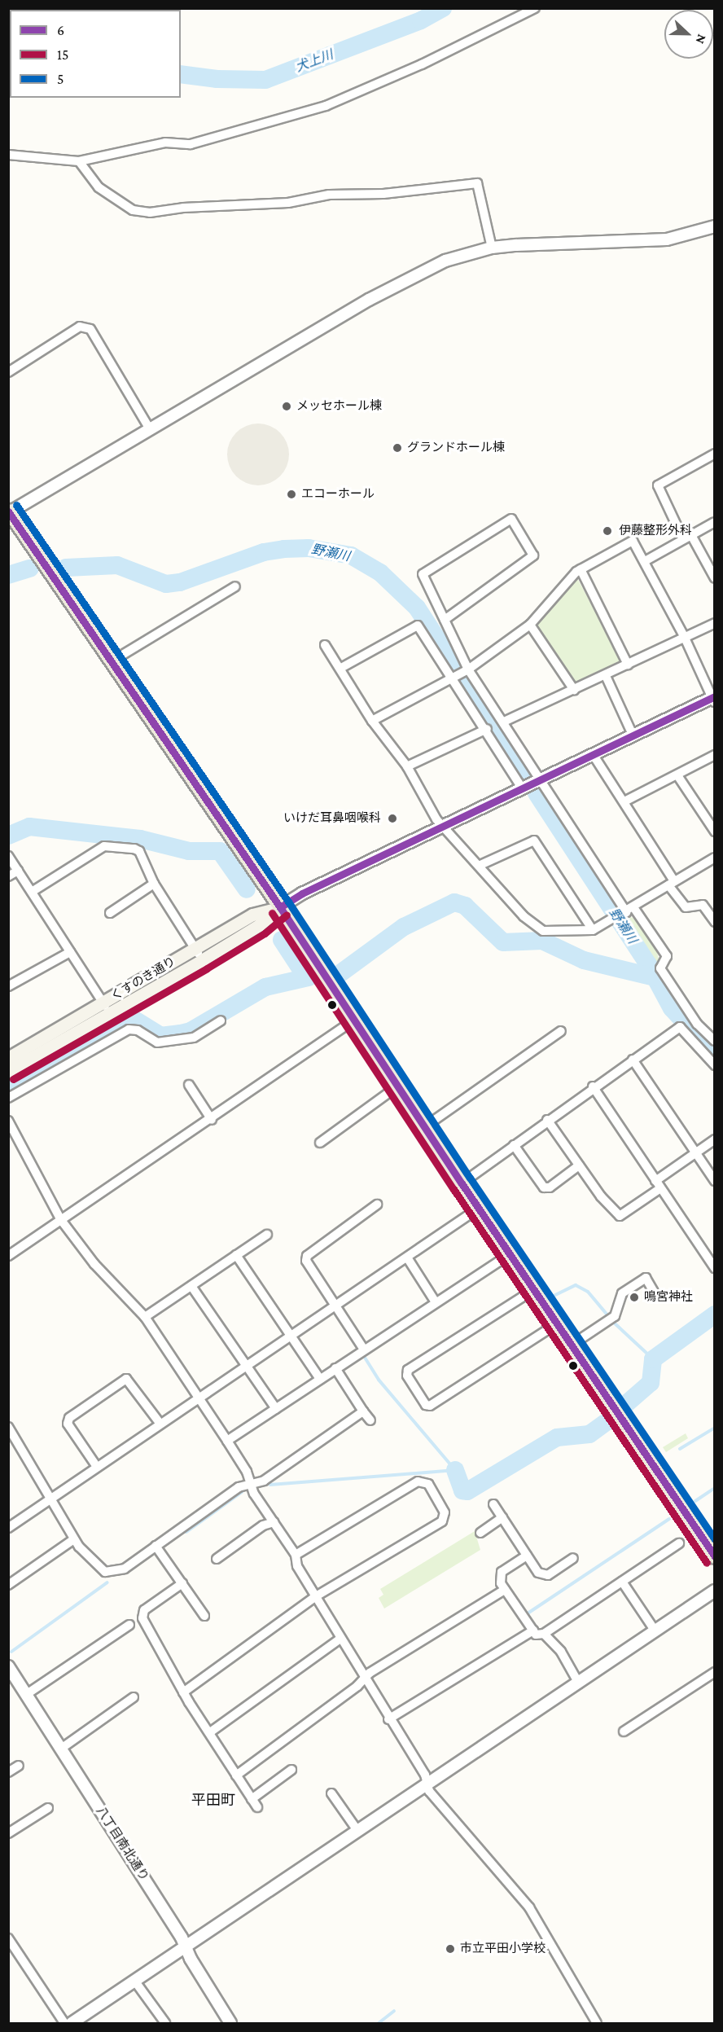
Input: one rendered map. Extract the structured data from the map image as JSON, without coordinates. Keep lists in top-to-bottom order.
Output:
{
  "streets": {
    "main road": ["くすのき通り"],
    "street": ["八丁目南北通り"]
  },
  "districts": ["平田町"],
  "water": ["犬上川", "野瀬川"],
  "places": [
    "メッセホール棟",
    "グランドホール棟",
    "エコーホール",
    "伊藤整形外科",
    "いけだ耳鼻咽喉科",
    "鳴宮神社",
    "市立平田小学校"
  ],
  "lines": ["transit line 5", "transit line 6", "transit line 15"],
  "legend": ["6", "15", "5"],
  "north": "right"
}
